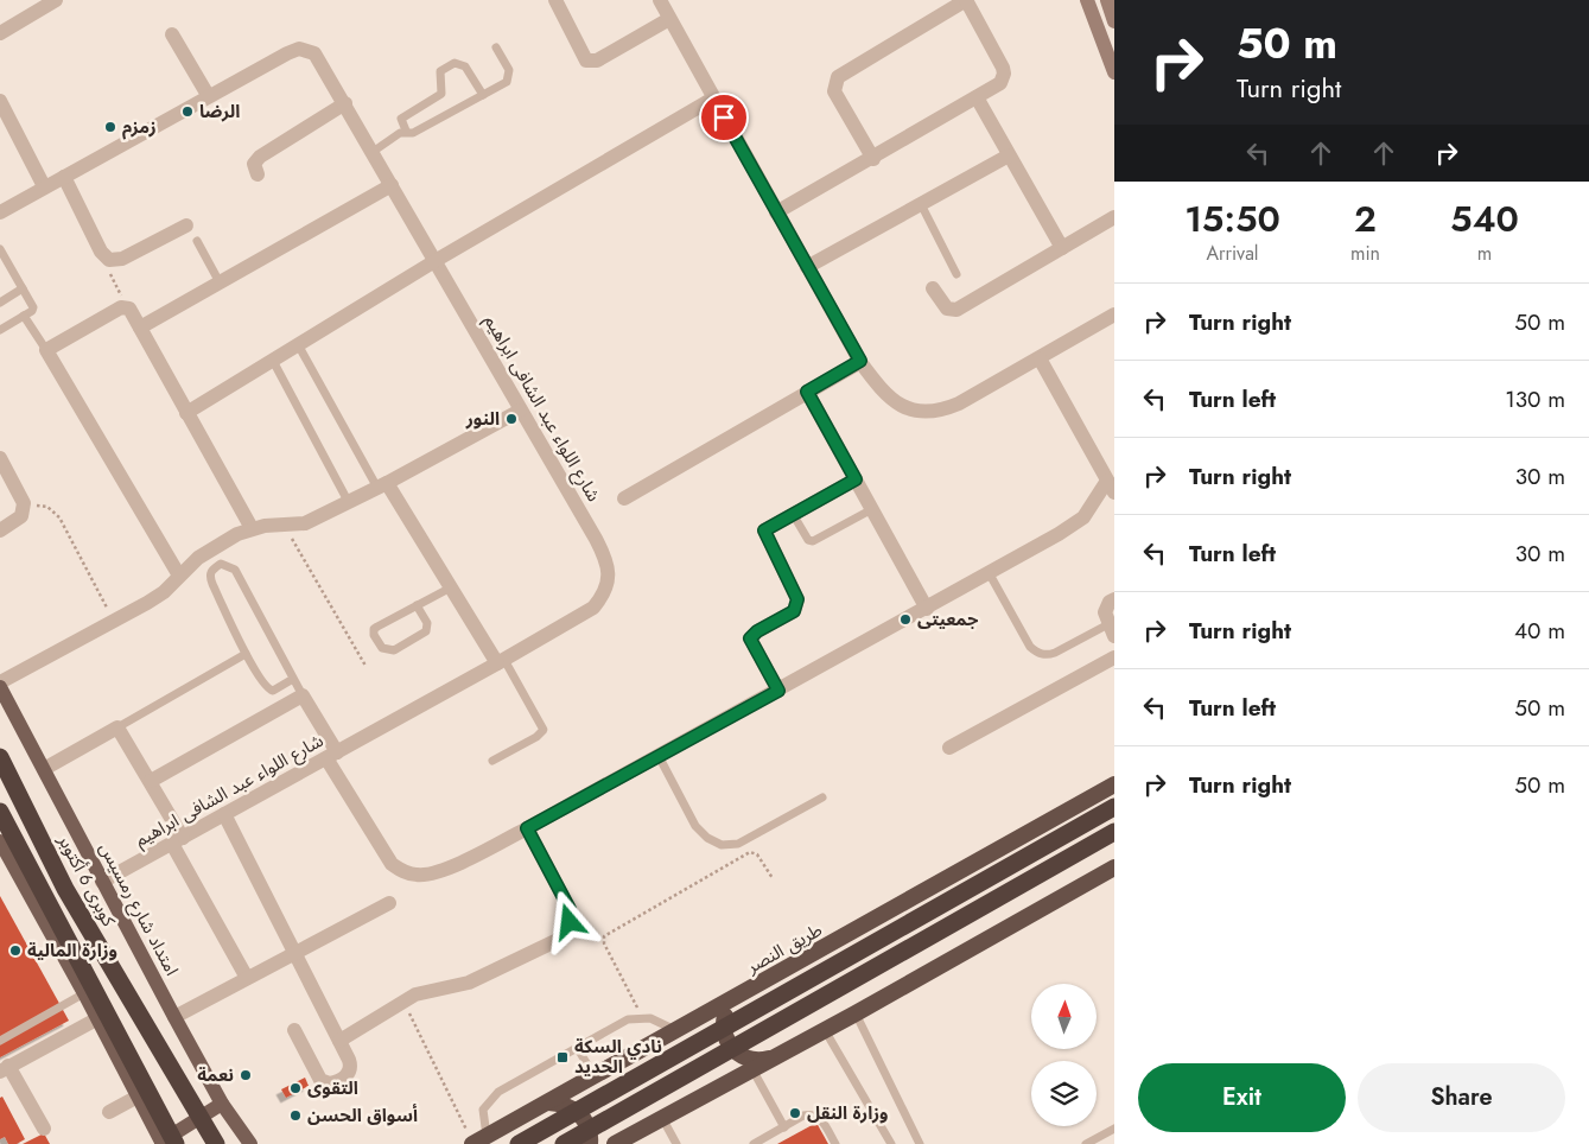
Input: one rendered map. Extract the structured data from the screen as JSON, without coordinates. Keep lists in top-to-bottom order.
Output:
{
  "streets": {
    "highway": ["كوبرى 6 أكتوبر", "طريق النصر"],
    "main road": ["امتداد شارع رمسيس"],
    "street": ["شارع اللواء عبد الشافى ابراهيم"]
  },
  "crossings": [
    ["شارع اللواء عبد الشافى ابراهيم", "امتداد شارع رمسيس"]
  ],
  "places": {
    "other": [
      "الرضا",
      "زمزم",
      "النور",
      "جمعيتى",
      "وزارة المالية",
      "نعمة",
      "التقوى",
      "وزارة النقل",
      "أسواق الحسن"
    ],
    "transit": ["نادي السكة الحديد"]
  },
  "north": "top",
  "page": {
    "turn": ["50 m", "Turn right"],
    "eta": [
      "15:50",
      "Arrival",
      "2",
      "min",
      "540",
      "m"
    ],
    "list": [
      {
        "name": "Turn right",
        "value": "50 m"
      },
      {
        "name": "Turn left",
        "value": "130 m"
      },
      {
        "name": "Turn right",
        "value": "30 m"
      },
      {
        "name": "Turn left",
        "value": "30 m"
      },
      {
        "name": "Turn right",
        "value": "40 m"
      },
      {
        "name": "Turn left",
        "value": "50 m"
      },
      {
        "name": "Turn right",
        "value": "50 m"
      }
    ],
    "buttons": ["Exit", "Share"]
  }
}
